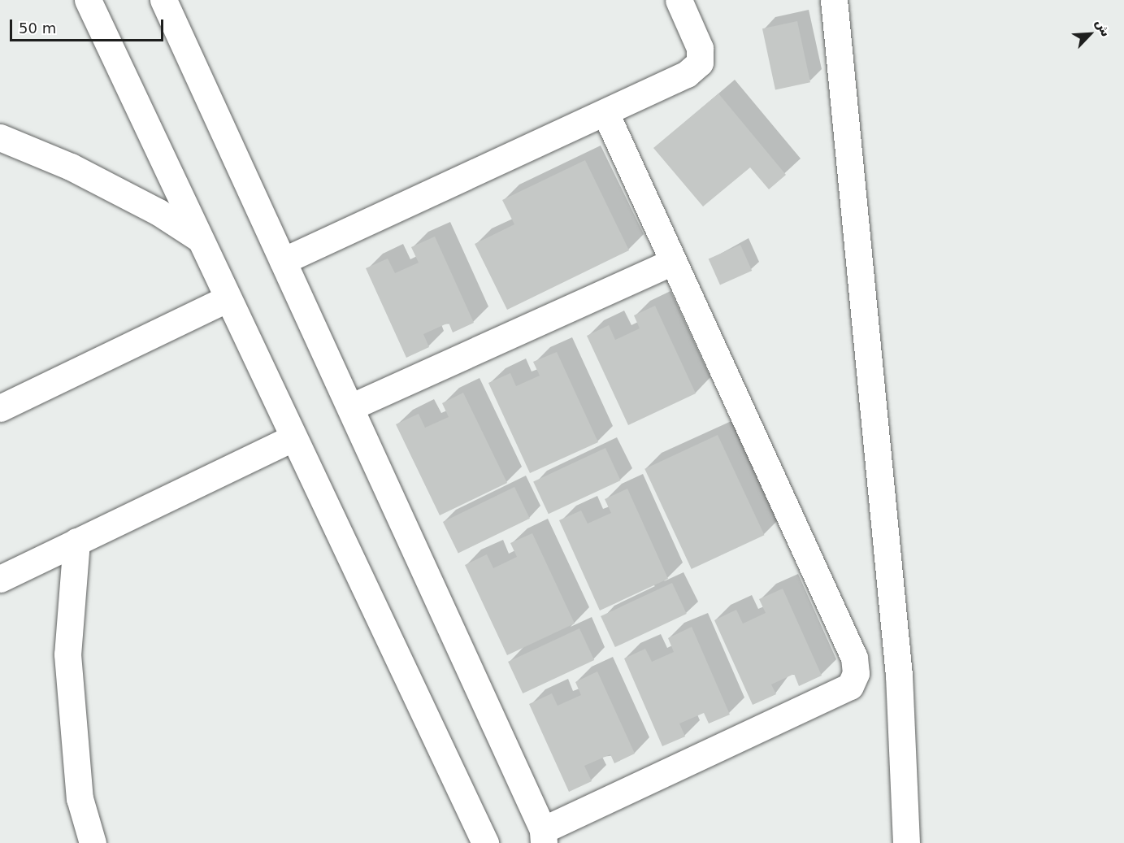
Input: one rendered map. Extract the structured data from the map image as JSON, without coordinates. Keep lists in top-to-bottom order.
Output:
{
  "scale_bar": "50 m",
  "north": "top right"
}
